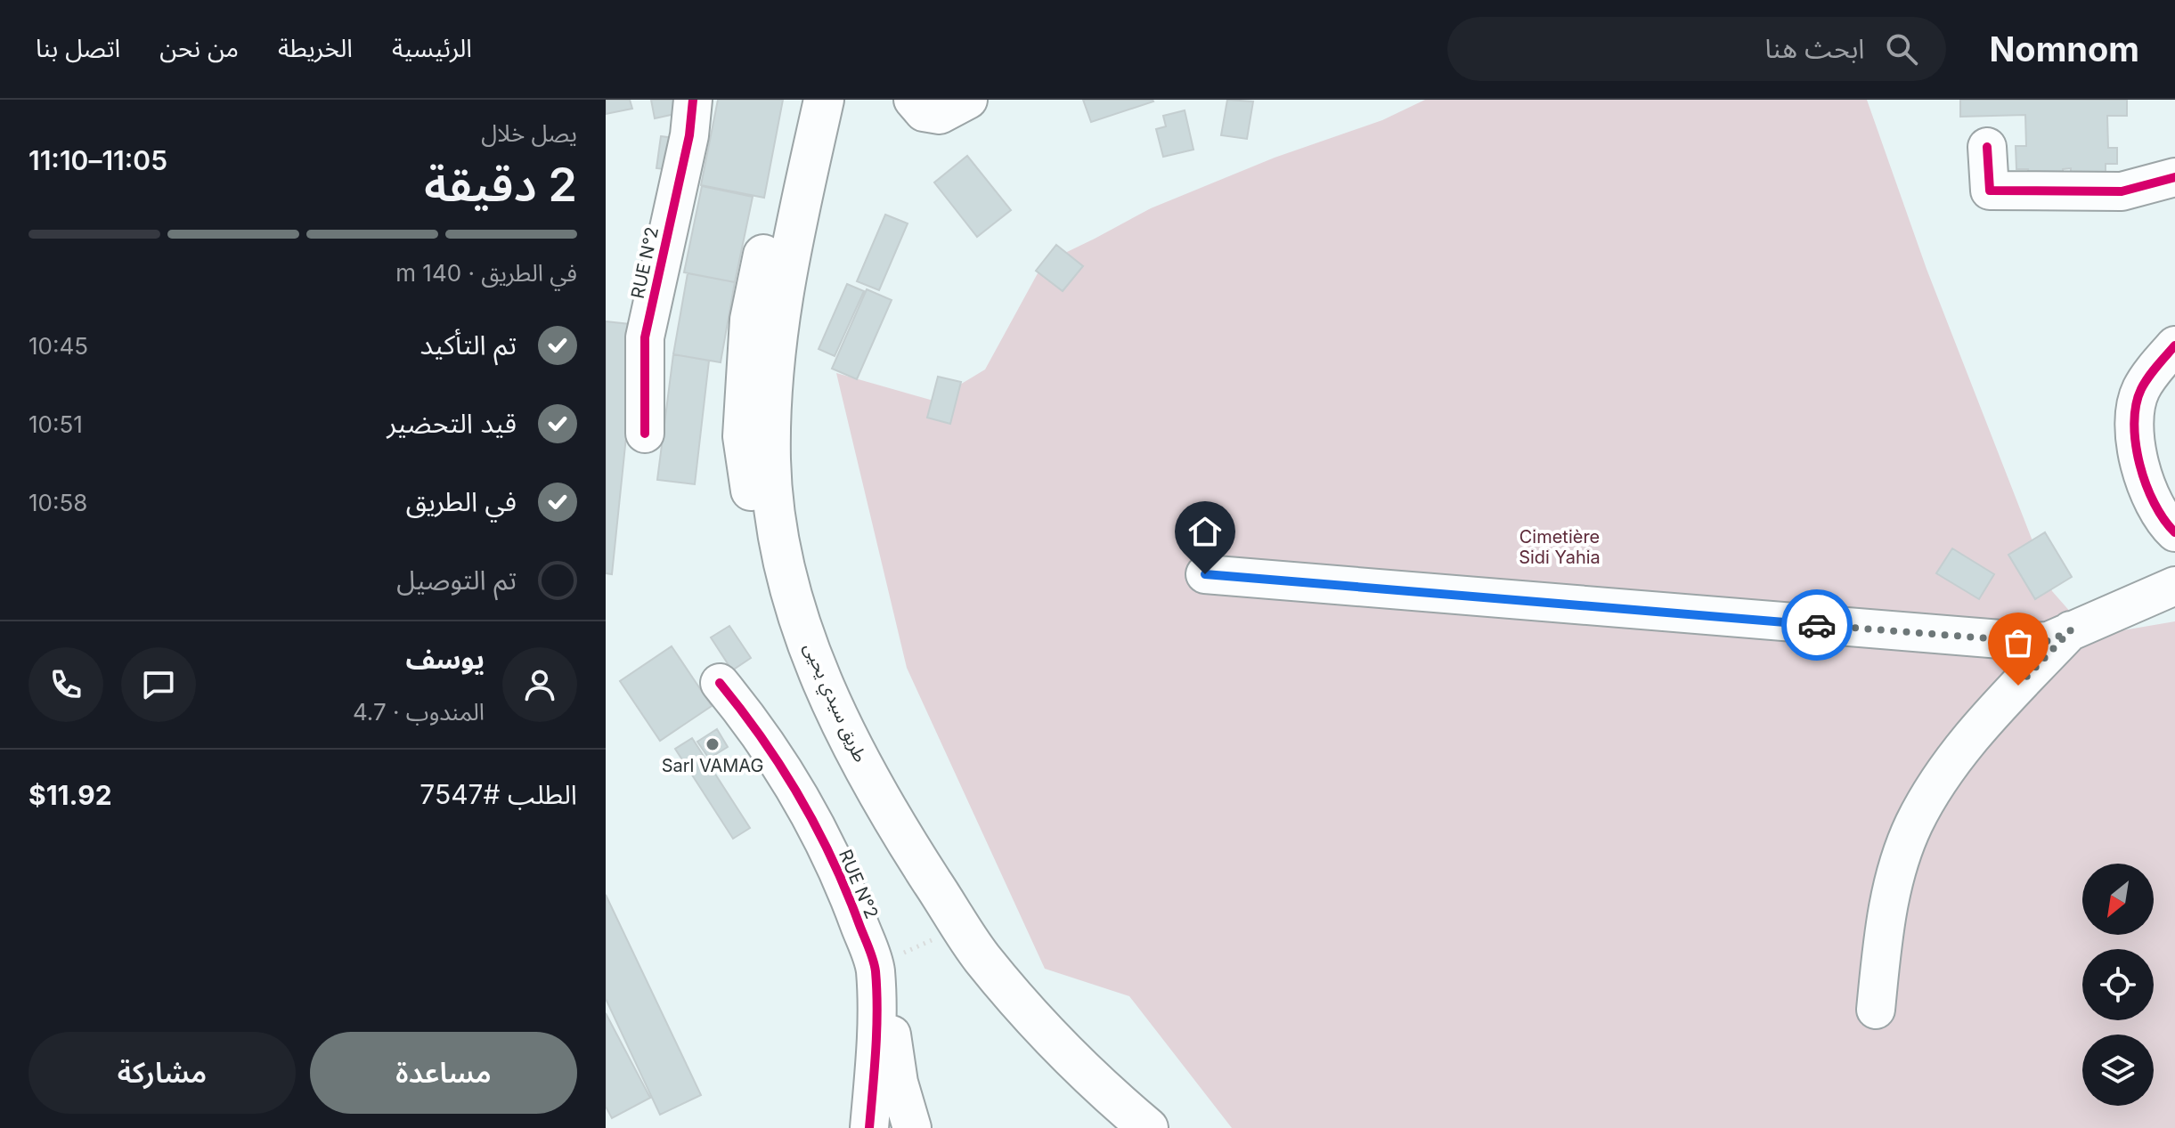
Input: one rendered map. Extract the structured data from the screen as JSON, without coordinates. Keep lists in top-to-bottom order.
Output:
{
  "streets": {
    "main road": ["طريق سيدي يحيى"],
    "street": ["RUE N°2"]
  },
  "parks": ["Cimetière Sidi Yahia"],
  "places": ["Sarl VAMAG"],
  "north": "bottom left",
  "page": {
    "header": "Nomnom",
    "search": "ابحث هنا",
    "nav": [
      "الرئيسية",
      "الخريطة",
      "من نحن",
      "اتصل بنا"
    ],
    "heading": ["2 دقيقة", "يصل خلال", "11:05–11:10"],
    "panel": [
      "يوسف",
      "المندوب · 4.7",
      "الطلب #7547",
      "$11.92"
    ],
    "bar": "في الطريق · 140 m",
    "list": [
      ["تم التأكيد", "10:45"],
      ["قيد التحضير", "10:51"],
      ["في الطريق", "10:58"],
      "تم التوصيل"
    ],
    "buttons": ["مساعدة", "مشاركة"]
  }
}
